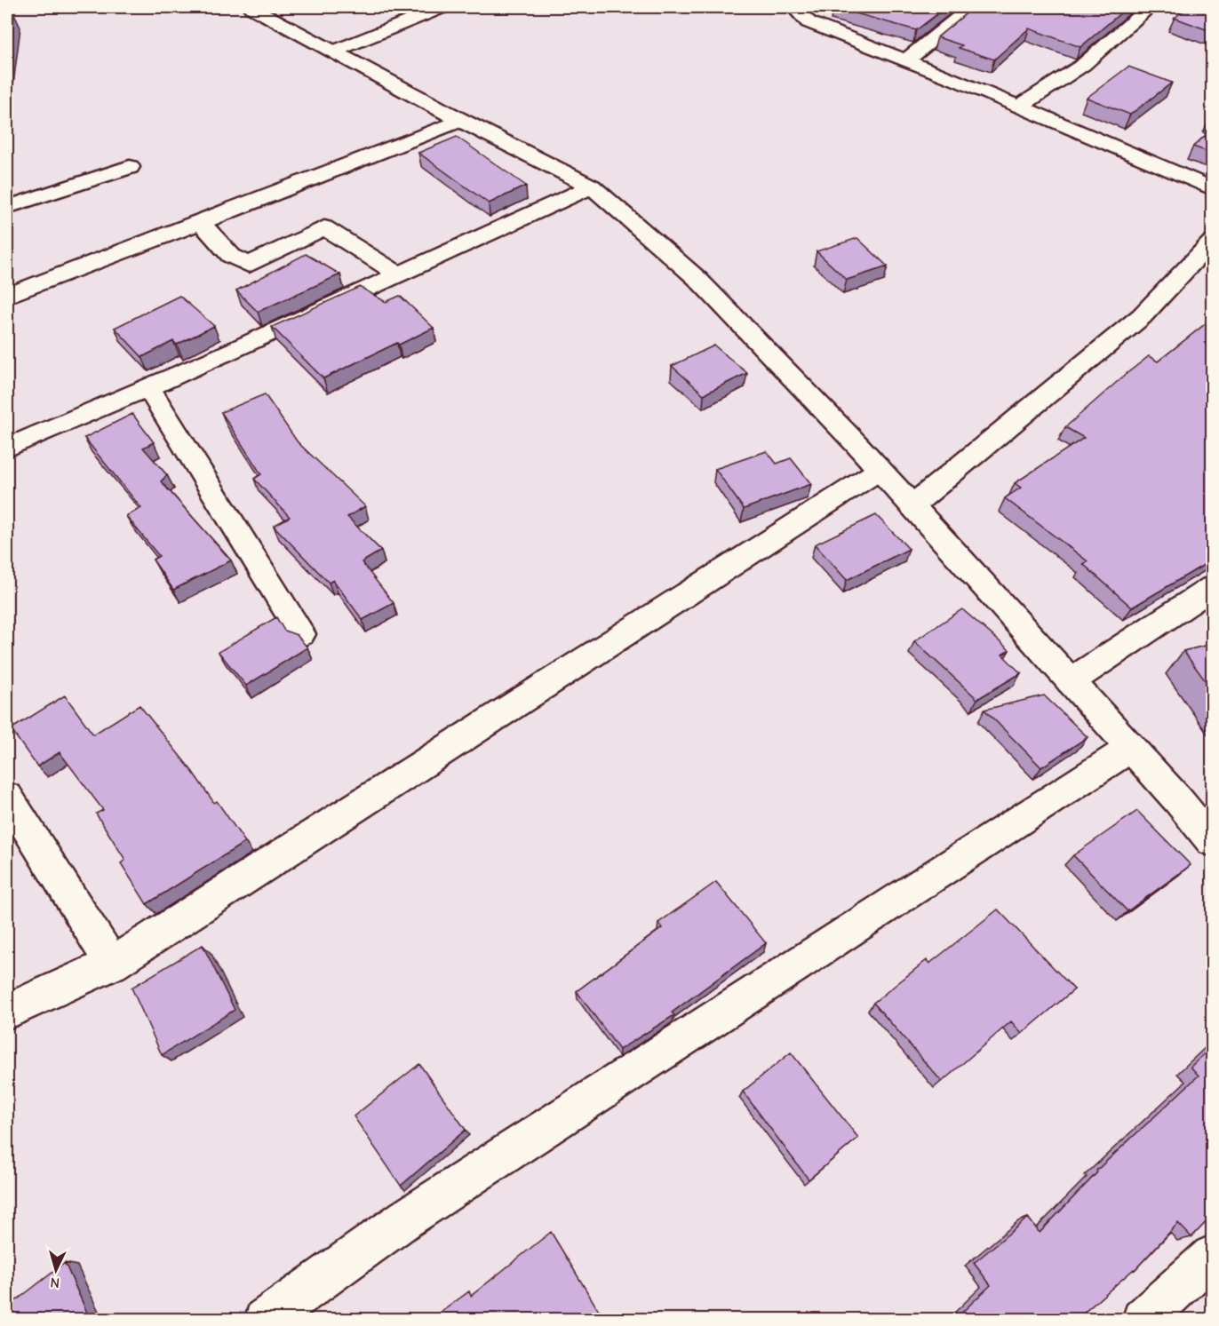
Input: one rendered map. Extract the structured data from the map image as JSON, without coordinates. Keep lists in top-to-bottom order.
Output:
{
  "north": "bottom"
}
